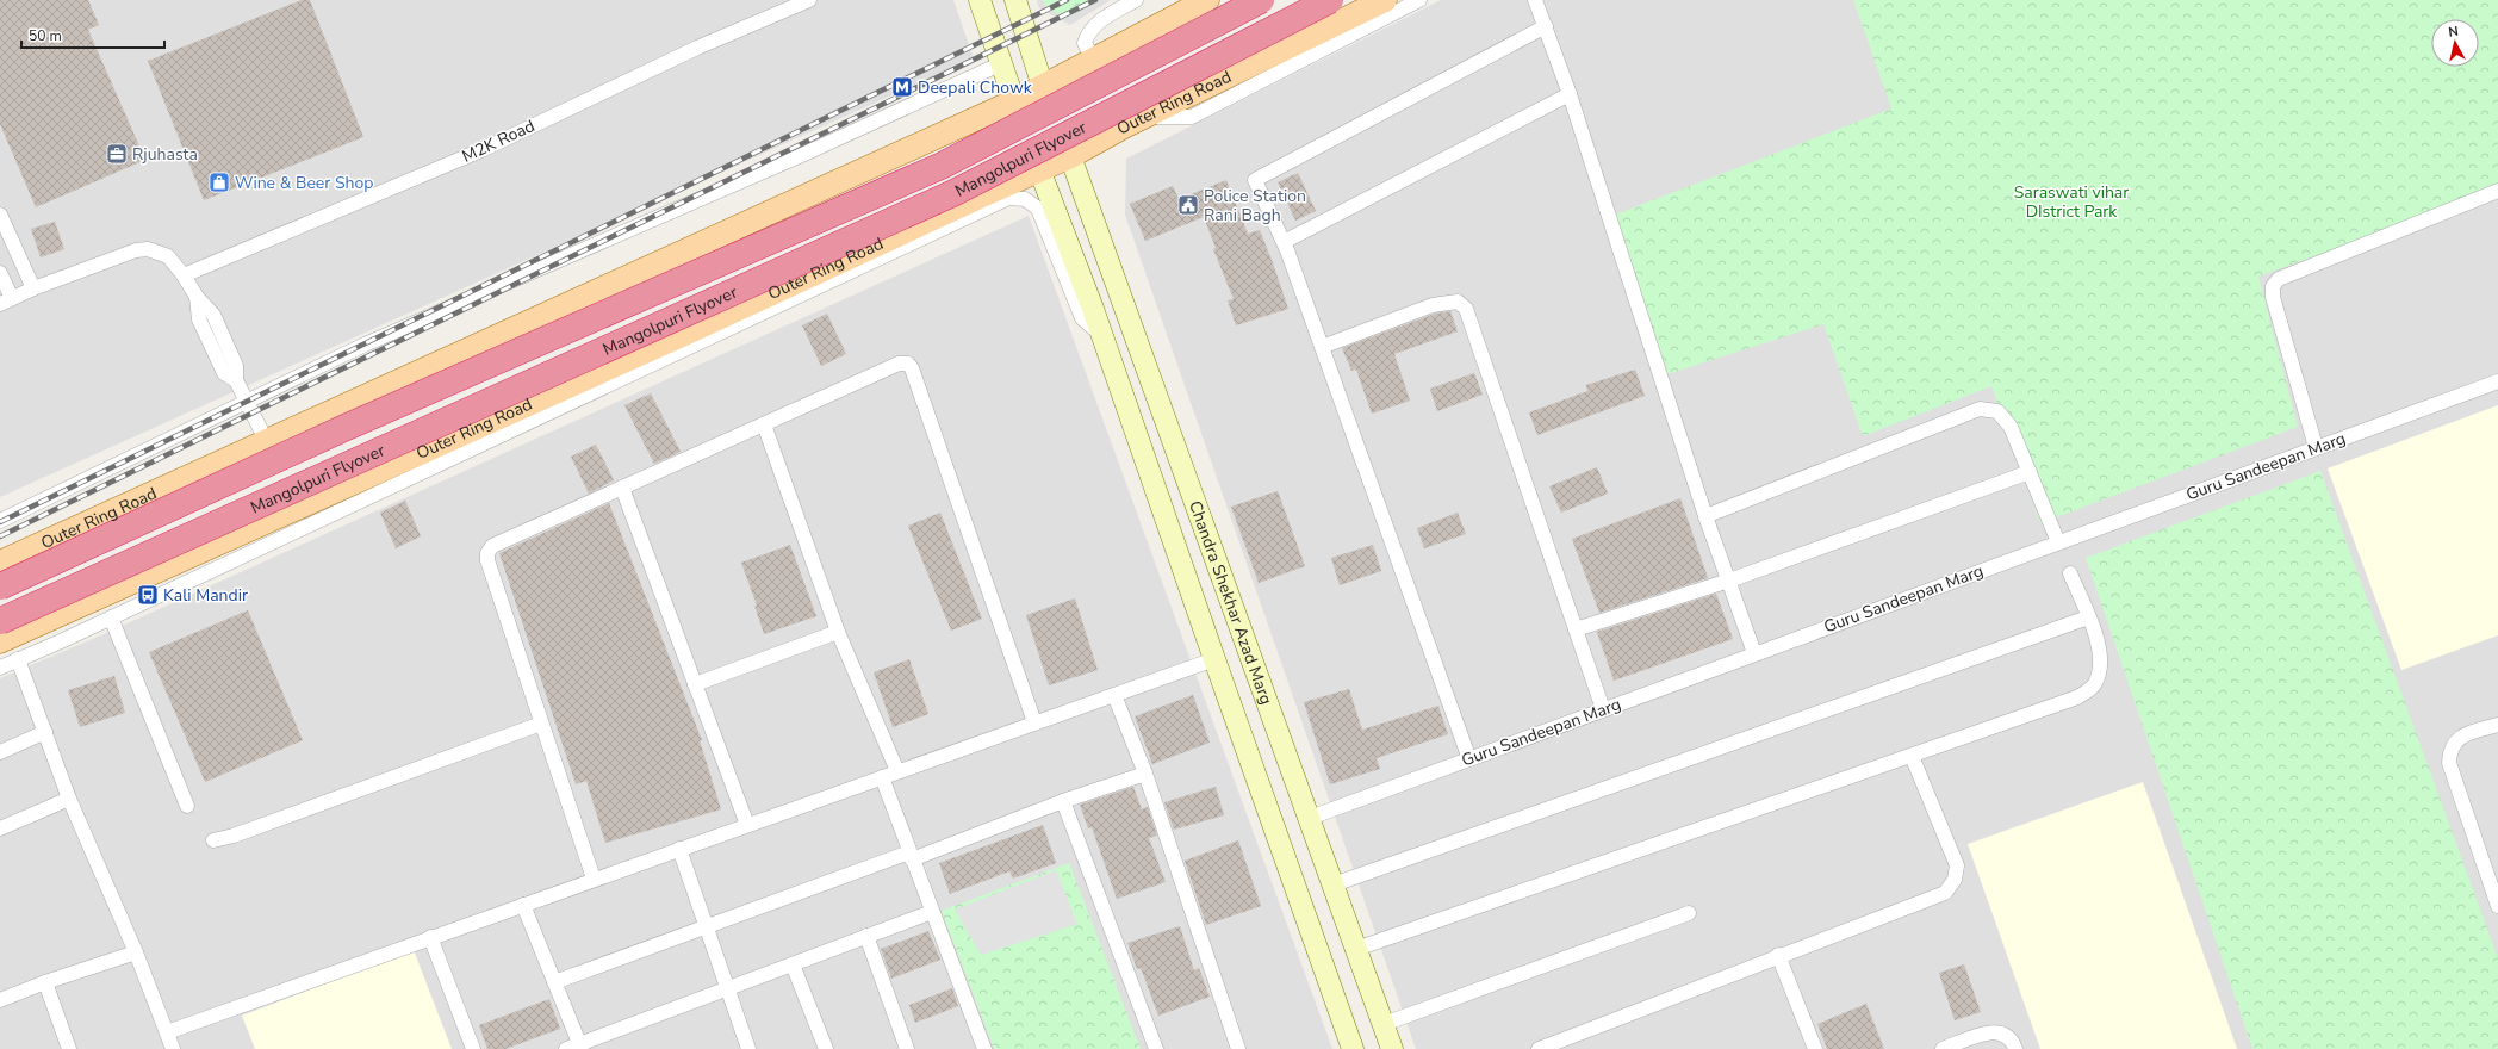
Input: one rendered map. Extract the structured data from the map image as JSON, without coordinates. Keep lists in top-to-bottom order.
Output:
{
  "streets": {
    "highway": ["Mangolpuri Flyover"],
    "main road": ["Outer Ring Road"],
    "street": ["M2K Road", "Guru Sandeepan Marg", "Chandra Shekhar Azad Marg"]
  },
  "crossings": [
    ["Outer Ring Road", "Chandra Shekhar Azad Marg"],
    ["Guru Sandeepan Marg", "Chandra Shekhar Azad Marg"]
  ],
  "parks": ["Saraswati vihar DIstrict Park"],
  "places": {
    "metro station": ["Deepali Chowk"],
    "office": ["Rjuhasta"],
    "shop": ["Wine & Beer Shop"],
    "public building": ["Police Station Rani Bagh"],
    "bus stop": ["Kali Mandir"]
  },
  "scale_bar": "50 m",
  "north": "top"
}
